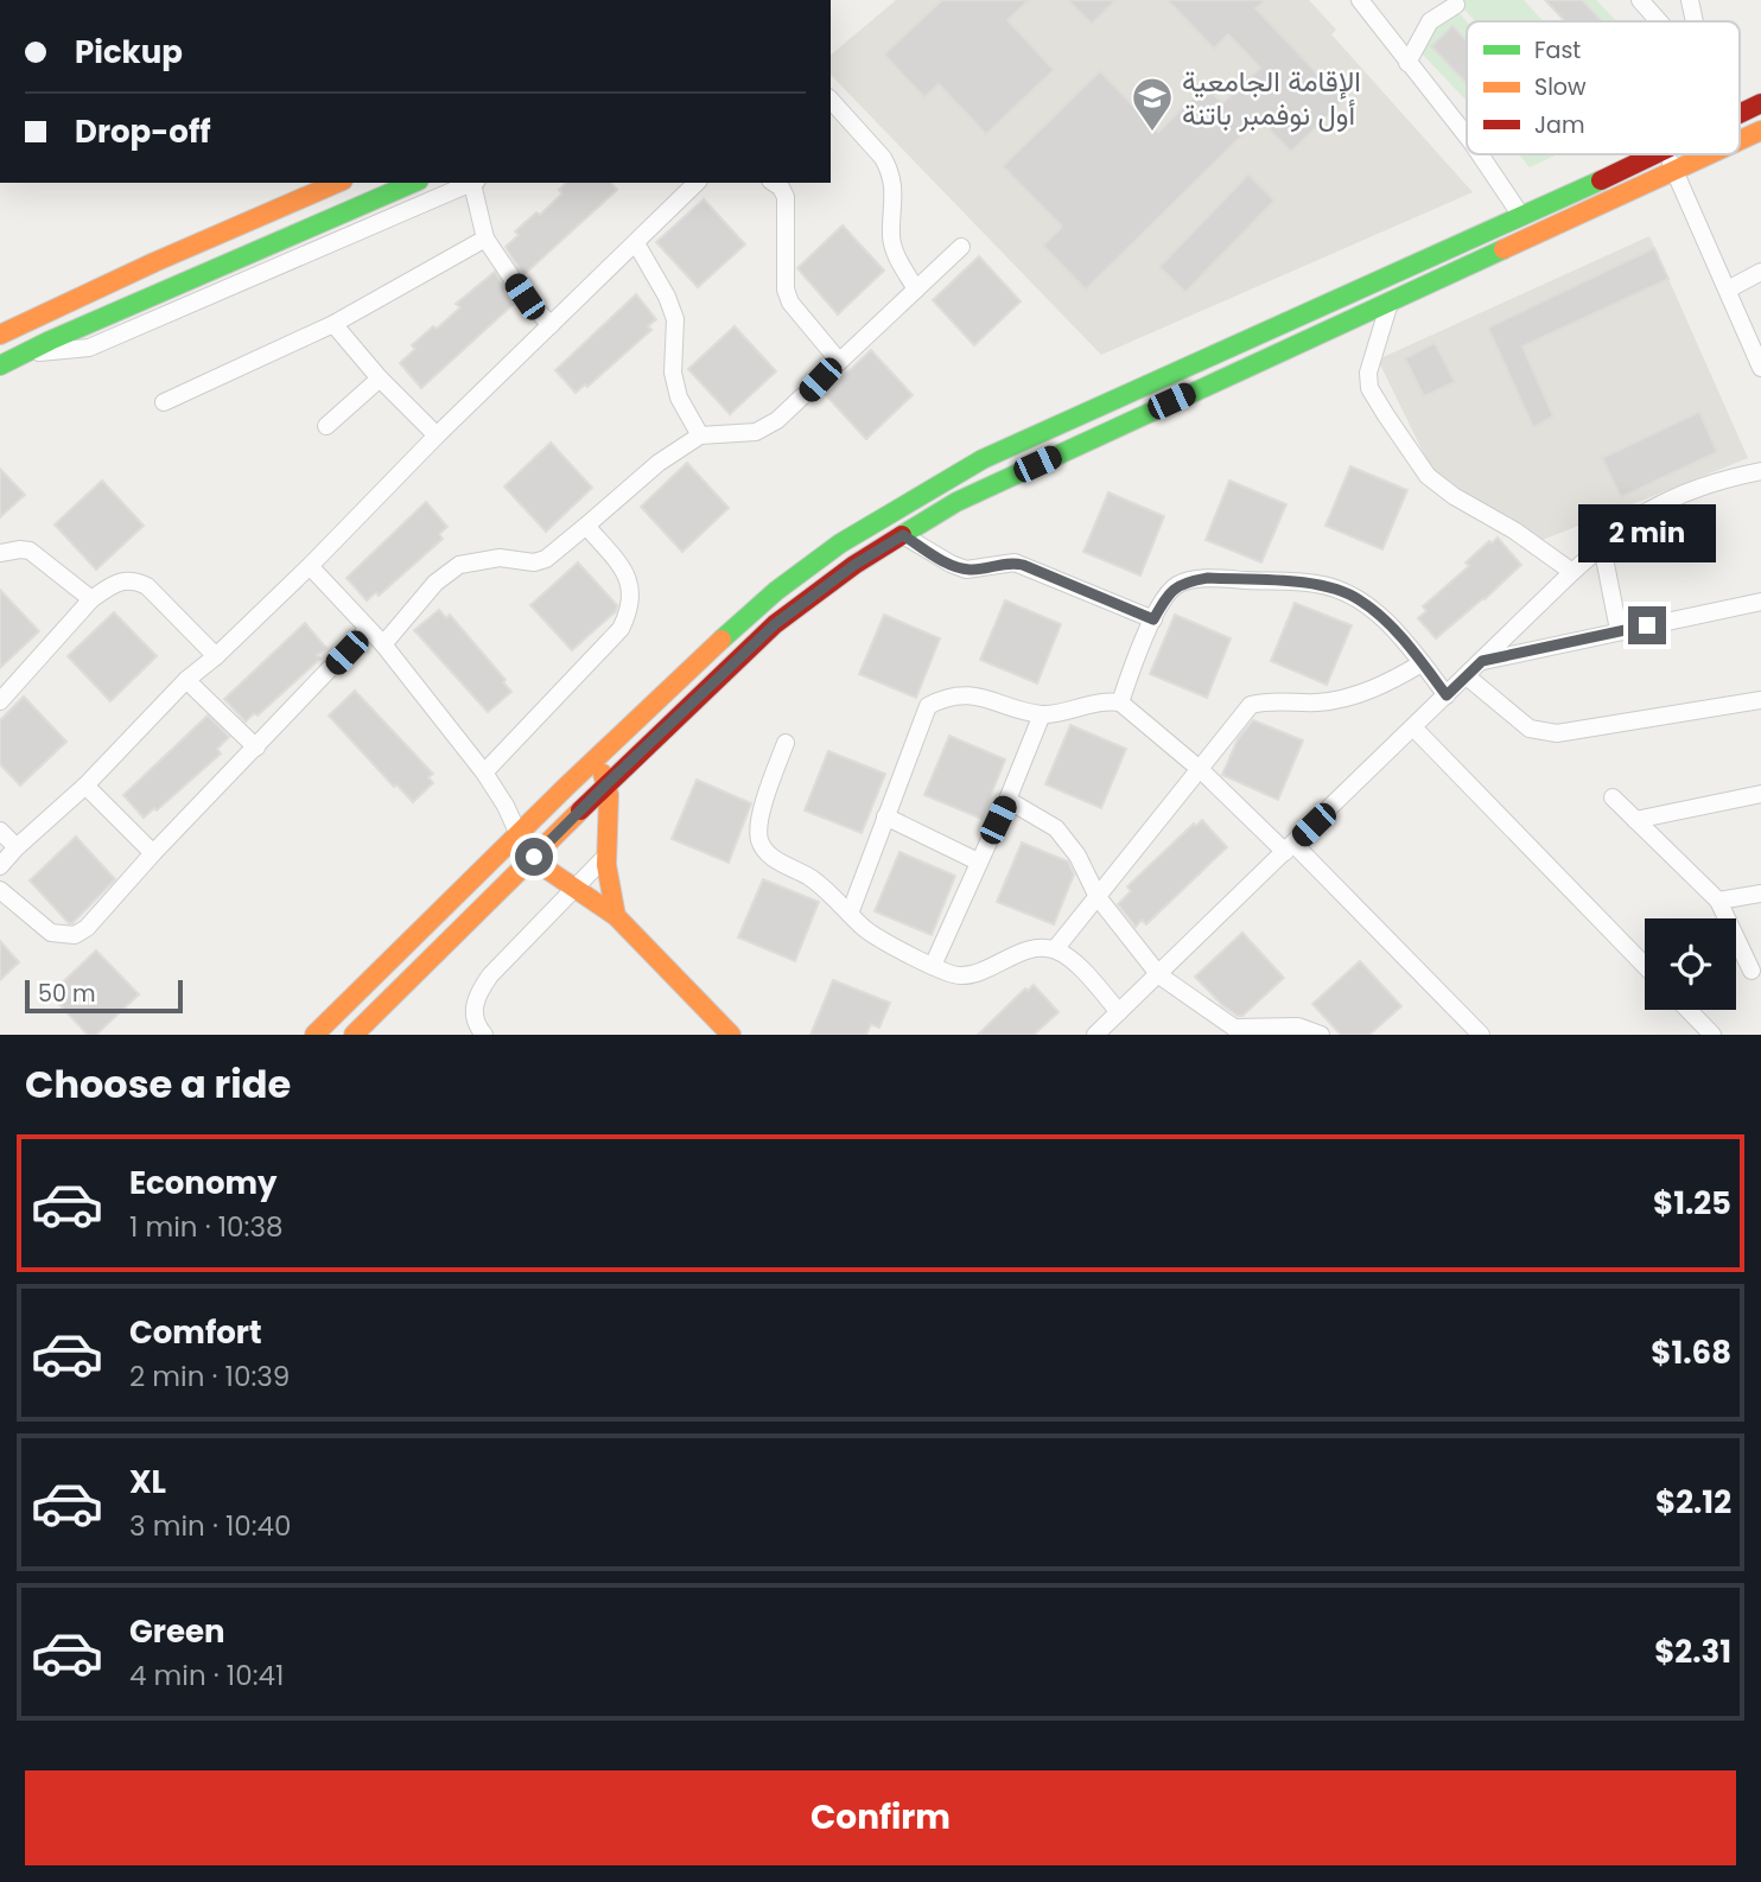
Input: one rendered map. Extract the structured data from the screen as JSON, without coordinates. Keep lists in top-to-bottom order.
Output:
{
  "places": {
    "school or university": ["الإقامة الجامعية أول نوفمبر باتنة"]
  },
  "legend": ["Fast", "Slow", "Jam"],
  "scale_bar": "50 m",
  "page": {
    "banner": ["Pickup", "Drop-off"],
    "bubble": "2 min",
    "scale": "50 m",
    "heading": "Choose a ride",
    "list": [
      {
        "name": "Economy",
        "note": "1 min · 10:38",
        "value": "$1.25"
      },
      {
        "name": "Comfort",
        "note": "2 min · 10:39",
        "value": "$1.68"
      },
      {
        "name": "XL",
        "note": "3 min · 10:40",
        "value": "$2.12"
      },
      {
        "name": "Green",
        "note": "4 min · 10:41",
        "value": "$2.31"
      }
    ],
    "buttons": "Confirm"
  }
}
